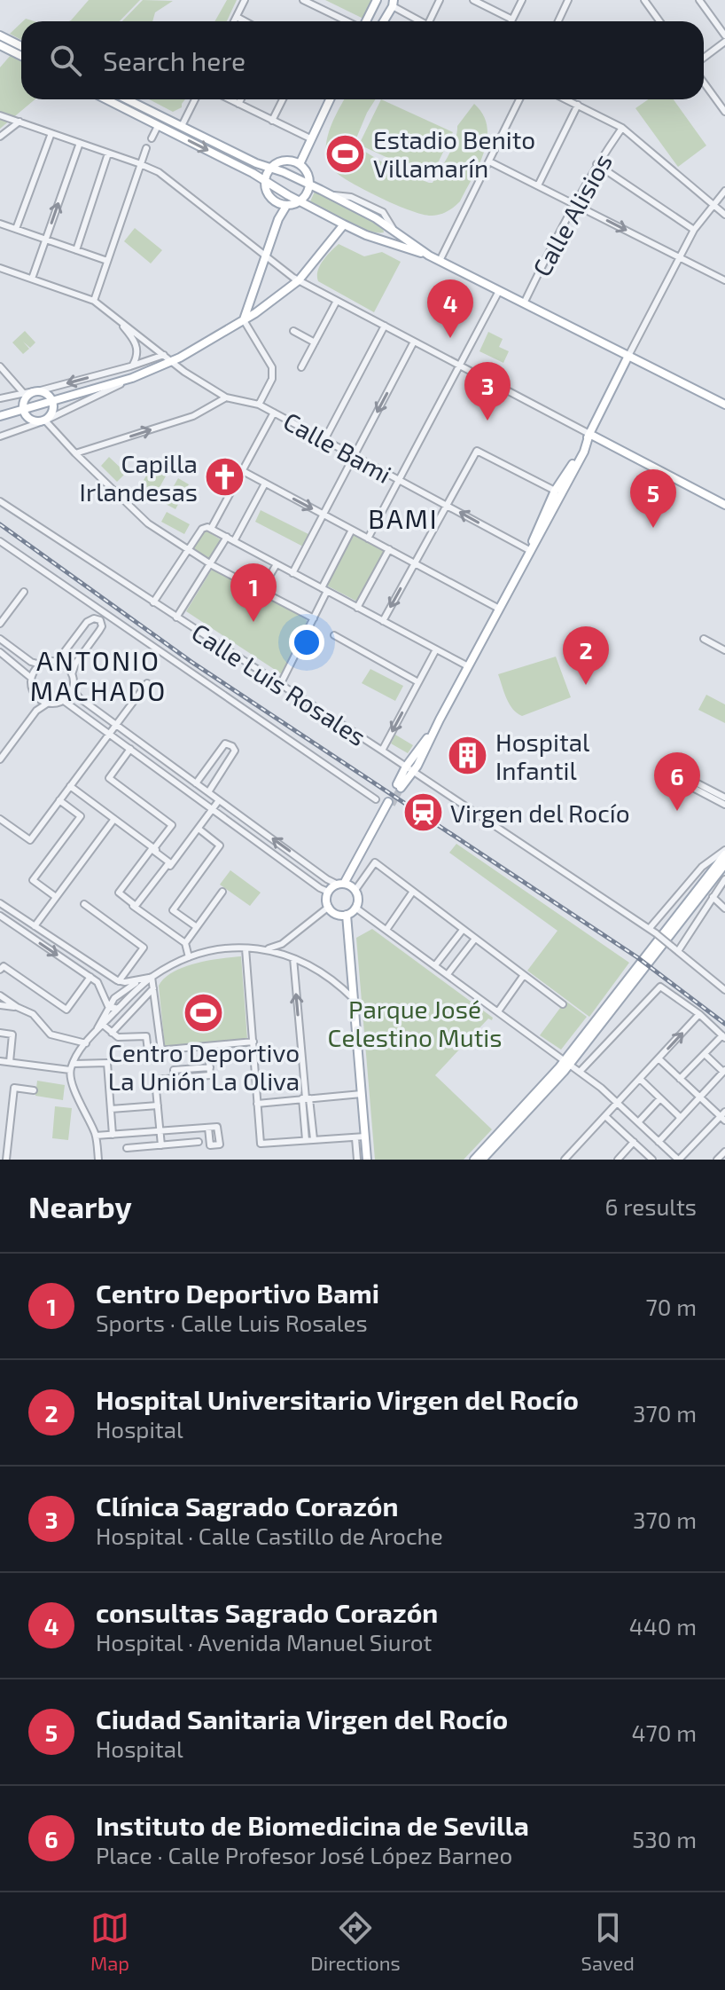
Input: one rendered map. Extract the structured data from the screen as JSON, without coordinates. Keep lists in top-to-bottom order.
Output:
{
  "streets": {
    "street": ["Calle Alisios", "Calle Bami", "Calle Luis Rosales"]
  },
  "districts": ["BAMI", "ANTONIO MACHADO"],
  "parks": ["Parque José Celestino Mutis"],
  "places": {
    "sports": ["Estadio Benito Villamarín", "Centro Deportivo La Unión La Oliva"],
    "church": ["Capilla Irlandesas"],
    "building": ["Hospital Infantil"],
    "station": ["Virgen del Rocío"]
  },
  "page": {
    "search": "Search here",
    "pins": [
      "4",
      "3",
      "5",
      "1",
      "2",
      "6"
    ],
    "heading": ["Nearby", "6 results"],
    "list": [
      {
        "mark": "1",
        "name": "Centro Deportivo Bami",
        "note": "Sports · Calle Luis Rosales",
        "value": "70 m"
      },
      {
        "mark": "2",
        "name": "Hospital Universitario Virgen del Rocío",
        "note": "Hospital",
        "value": "370 m"
      },
      {
        "mark": "3",
        "name": "Clínica Sagrado Corazón",
        "note": "Hospital · Calle Castillo de Aroche",
        "value": "370 m"
      },
      {
        "mark": "4",
        "name": "consultas Sagrado Corazón",
        "note": "Hospital · Avenida Manuel Siurot",
        "value": "440 m"
      },
      {
        "mark": "5",
        "name": "Ciudad Sanitaria Virgen del Rocío",
        "note": "Hospital",
        "value": "470 m"
      },
      {
        "mark": "6",
        "name": "Instituto de Biomedicina de Sevilla",
        "note": "Place · Calle Profesor José López Barneo",
        "value": "530 m"
      }
    ],
    "nav": ["Map", "Directions", "Saved"]
  }
}
